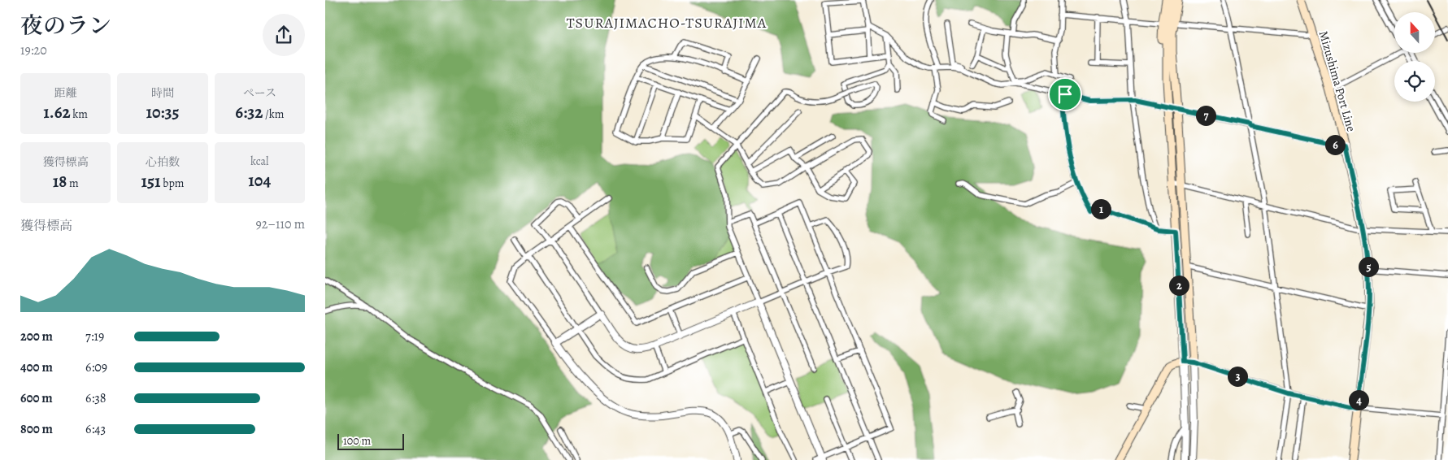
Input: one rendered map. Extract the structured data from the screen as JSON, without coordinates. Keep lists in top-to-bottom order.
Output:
{
  "streets": {
    "main road": ["Mizushima Port Line"]
  },
  "districts": ["TSURAJIMACHO-TSURAJIMA"],
  "scale_bar": "100 m",
  "north": "top",
  "page": {
    "heading": ["夜のラン", "19:20"],
    "stats": [
      ["距離", "1.62 km"],
      ["時間", "10:35"],
      ["ペース", "6:32 /km"],
      ["獲得標高", "18 m"],
      ["心拍数", "151 bpm"],
      ["kcal", "104"]
    ],
    "pins": [
      "7",
      "6",
      "1",
      "5",
      "2",
      "3",
      "4"
    ],
    "chart": ["獲得標高", "92–110 m"],
    "list": [
      {
        "name": "200 m",
        "note": "7:19"
      },
      {
        "name": "400 m",
        "note": "6:09"
      },
      {
        "name": "600 m",
        "note": "6:38"
      },
      {
        "name": "800 m",
        "note": "6:43"
      }
    ],
    "scale": "100 m"
  }
}
